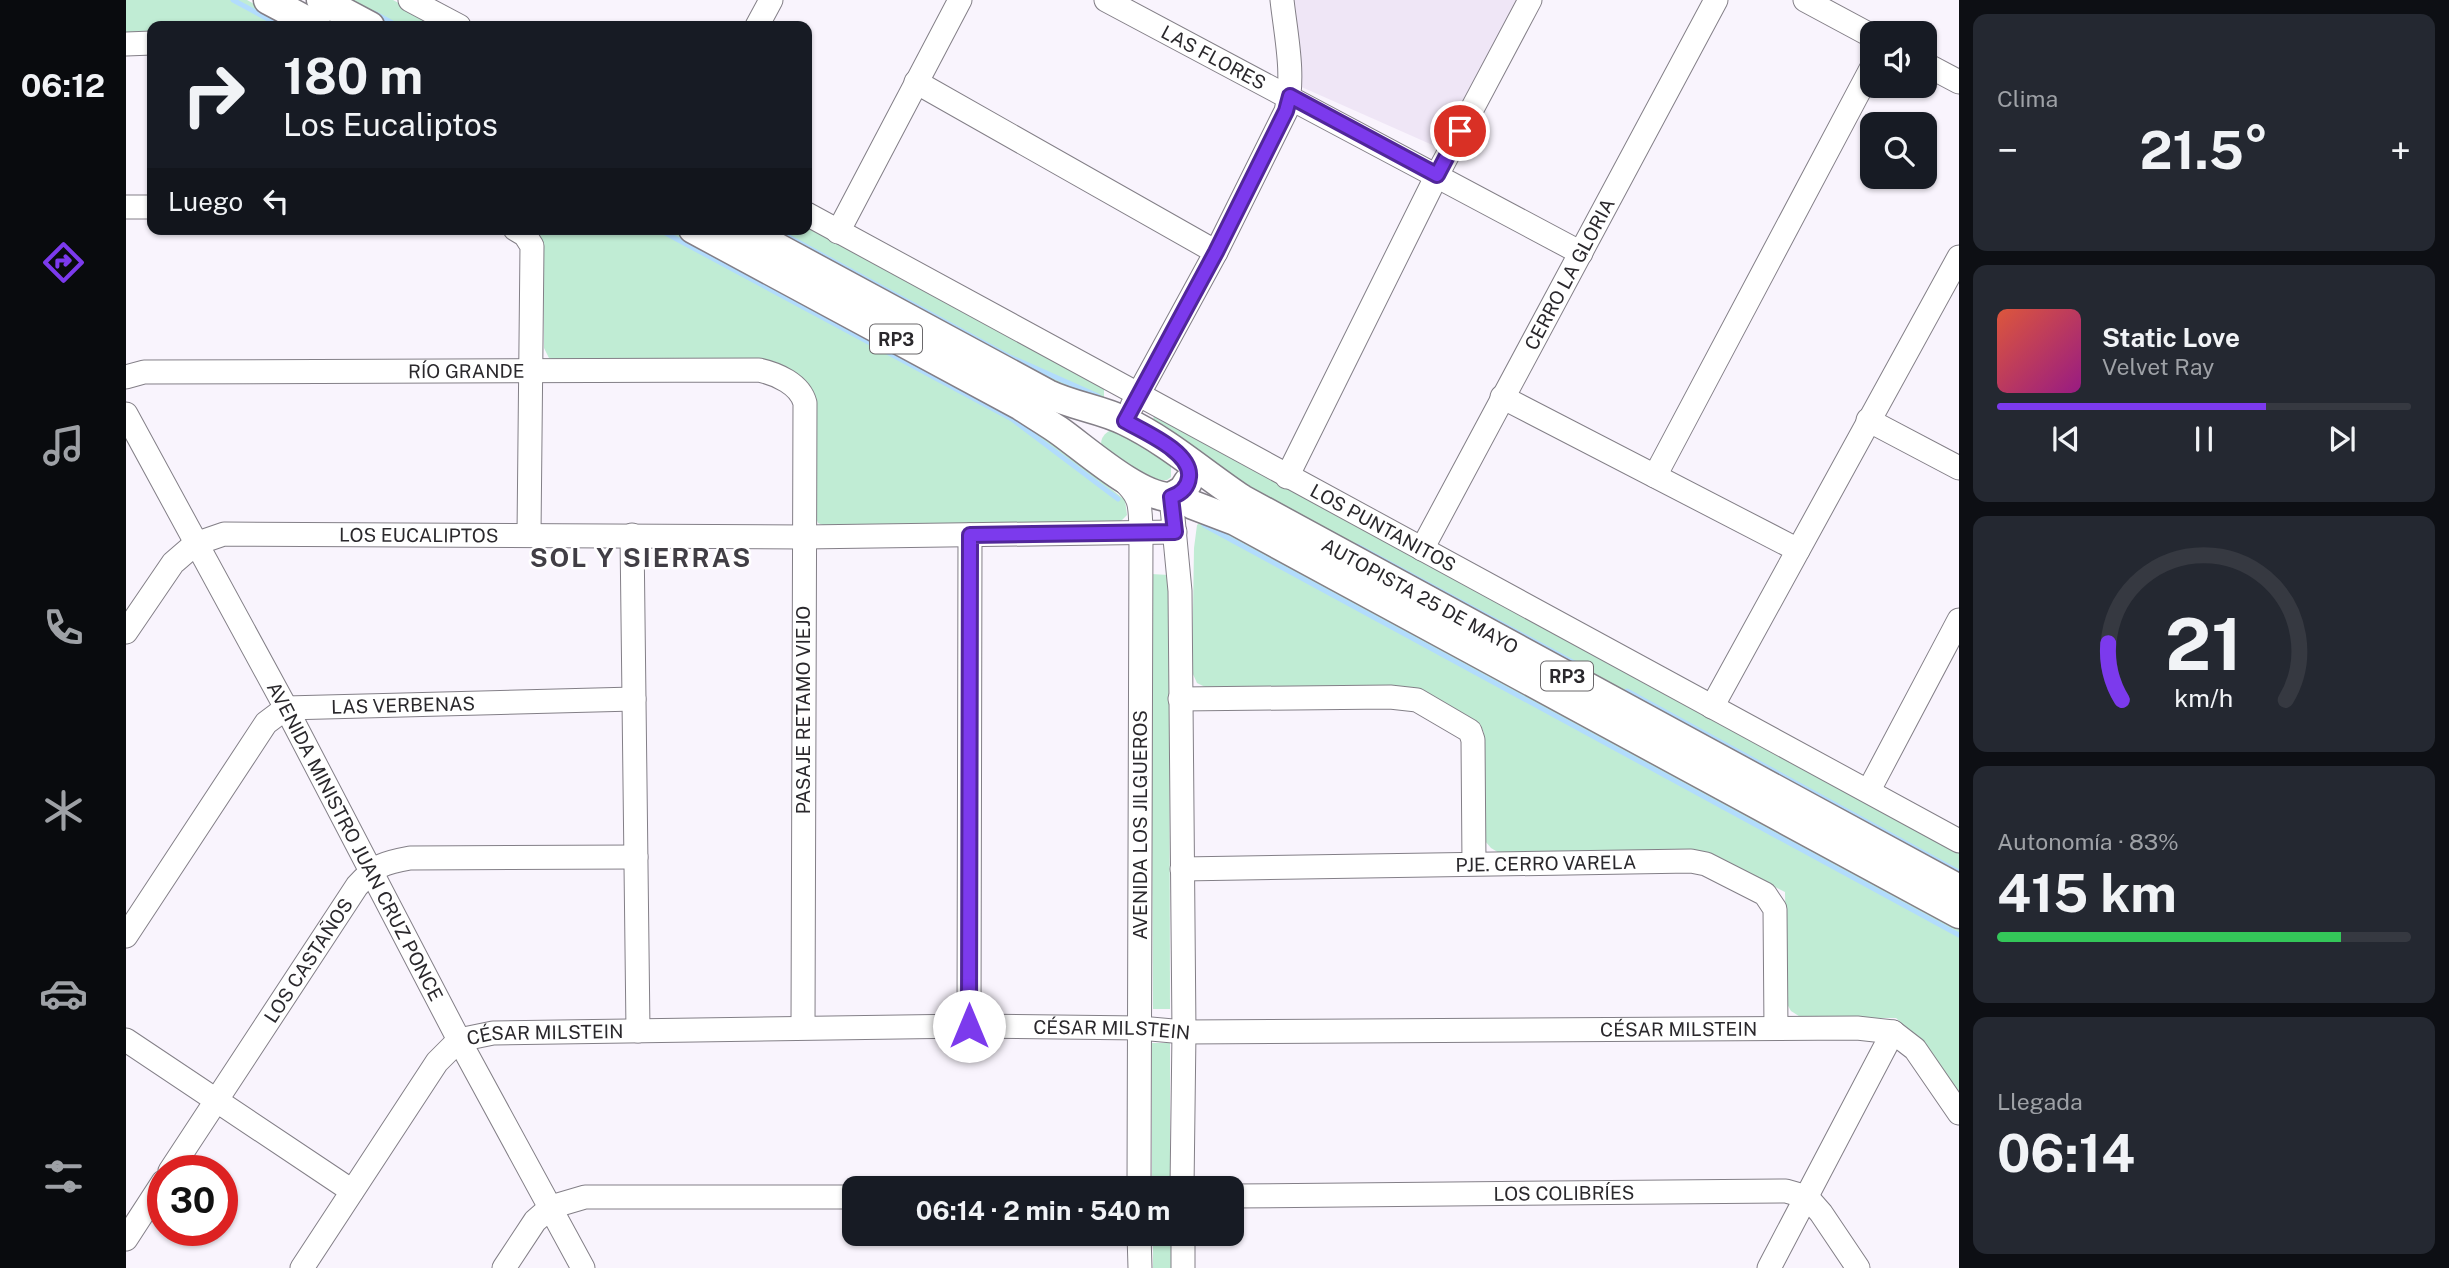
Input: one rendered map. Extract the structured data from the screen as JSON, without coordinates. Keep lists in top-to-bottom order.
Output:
{
  "streets": {
    "main road": ["RP3", "AUTOPISTA 25 DE MAYO"],
    "street": [
      "LAS FLORES",
      "CERRO LA GLORIA",
      "RÍO GRANDE",
      "LOS PUNTANITOS",
      "LOS EUCALIPTOS",
      "LAS VERBENAS",
      "PASAJE RETAMO VIEJO",
      "AVENIDA LOS JILGUEROS",
      "AVENIDA MINISTRO JUAN CRUZ PONCE",
      "PJE. CERRO VARELA",
      "LOS CASTAÑOS",
      "CÉSAR MILSTEIN",
      "LOS COLIBRÍES"
    ]
  },
  "crossings": [
    ["LAS FLORES", "CERRO LA GLORIA"],
    ["CERRO LA GLORIA", "LOS PUNTANITOS"],
    ["RP3", "AUTOPISTA 25 DE MAYO"],
    ["RP3", "AVENIDA LOS JILGUEROS"],
    ["RÍO GRANDE", "PASAJE RETAMO VIEJO"],
    ["LOS EUCALIPTOS", "PASAJE RETAMO VIEJO"],
    ["LOS EUCALIPTOS", "AVENIDA LOS JILGUEROS"],
    ["LOS EUCALIPTOS", "AVENIDA MINISTRO JUAN CRUZ PONCE"],
    ["LAS VERBENAS", "AVENIDA MINISTRO JUAN CRUZ PONCE"],
    ["PASAJE RETAMO VIEJO", "CÉSAR MILSTEIN"],
    ["AVENIDA LOS JILGUEROS", "CÉSAR MILSTEIN"],
    ["AVENIDA MINISTRO JUAN CRUZ PONCE", "LOS CASTAÑOS"],
    ["AVENIDA MINISTRO JUAN CRUZ PONCE", "CÉSAR MILSTEIN"],
    ["PJE. CERRO VARELA", "CÉSAR MILSTEIN"]
  ],
  "districts": ["SOL Y SIERRAS"],
  "page": {
    "tabs": "06:12",
    "tile": [
      "Clima",
      ["Autonomía · 83%", "415 km"],
      ["Llegada", "06:14"]
    ],
    "turn": ["180 m", "Los Eucaliptos"],
    "heat": ["−", "21.5°", "+"],
    "then": "Luego",
    "song": ["Static Love", "Velvet Ray"],
    "limit": "30",
    "trip": "06:14 · 2 min · 540 m",
    "gauge": ["21", "km/h"]
  }
}
